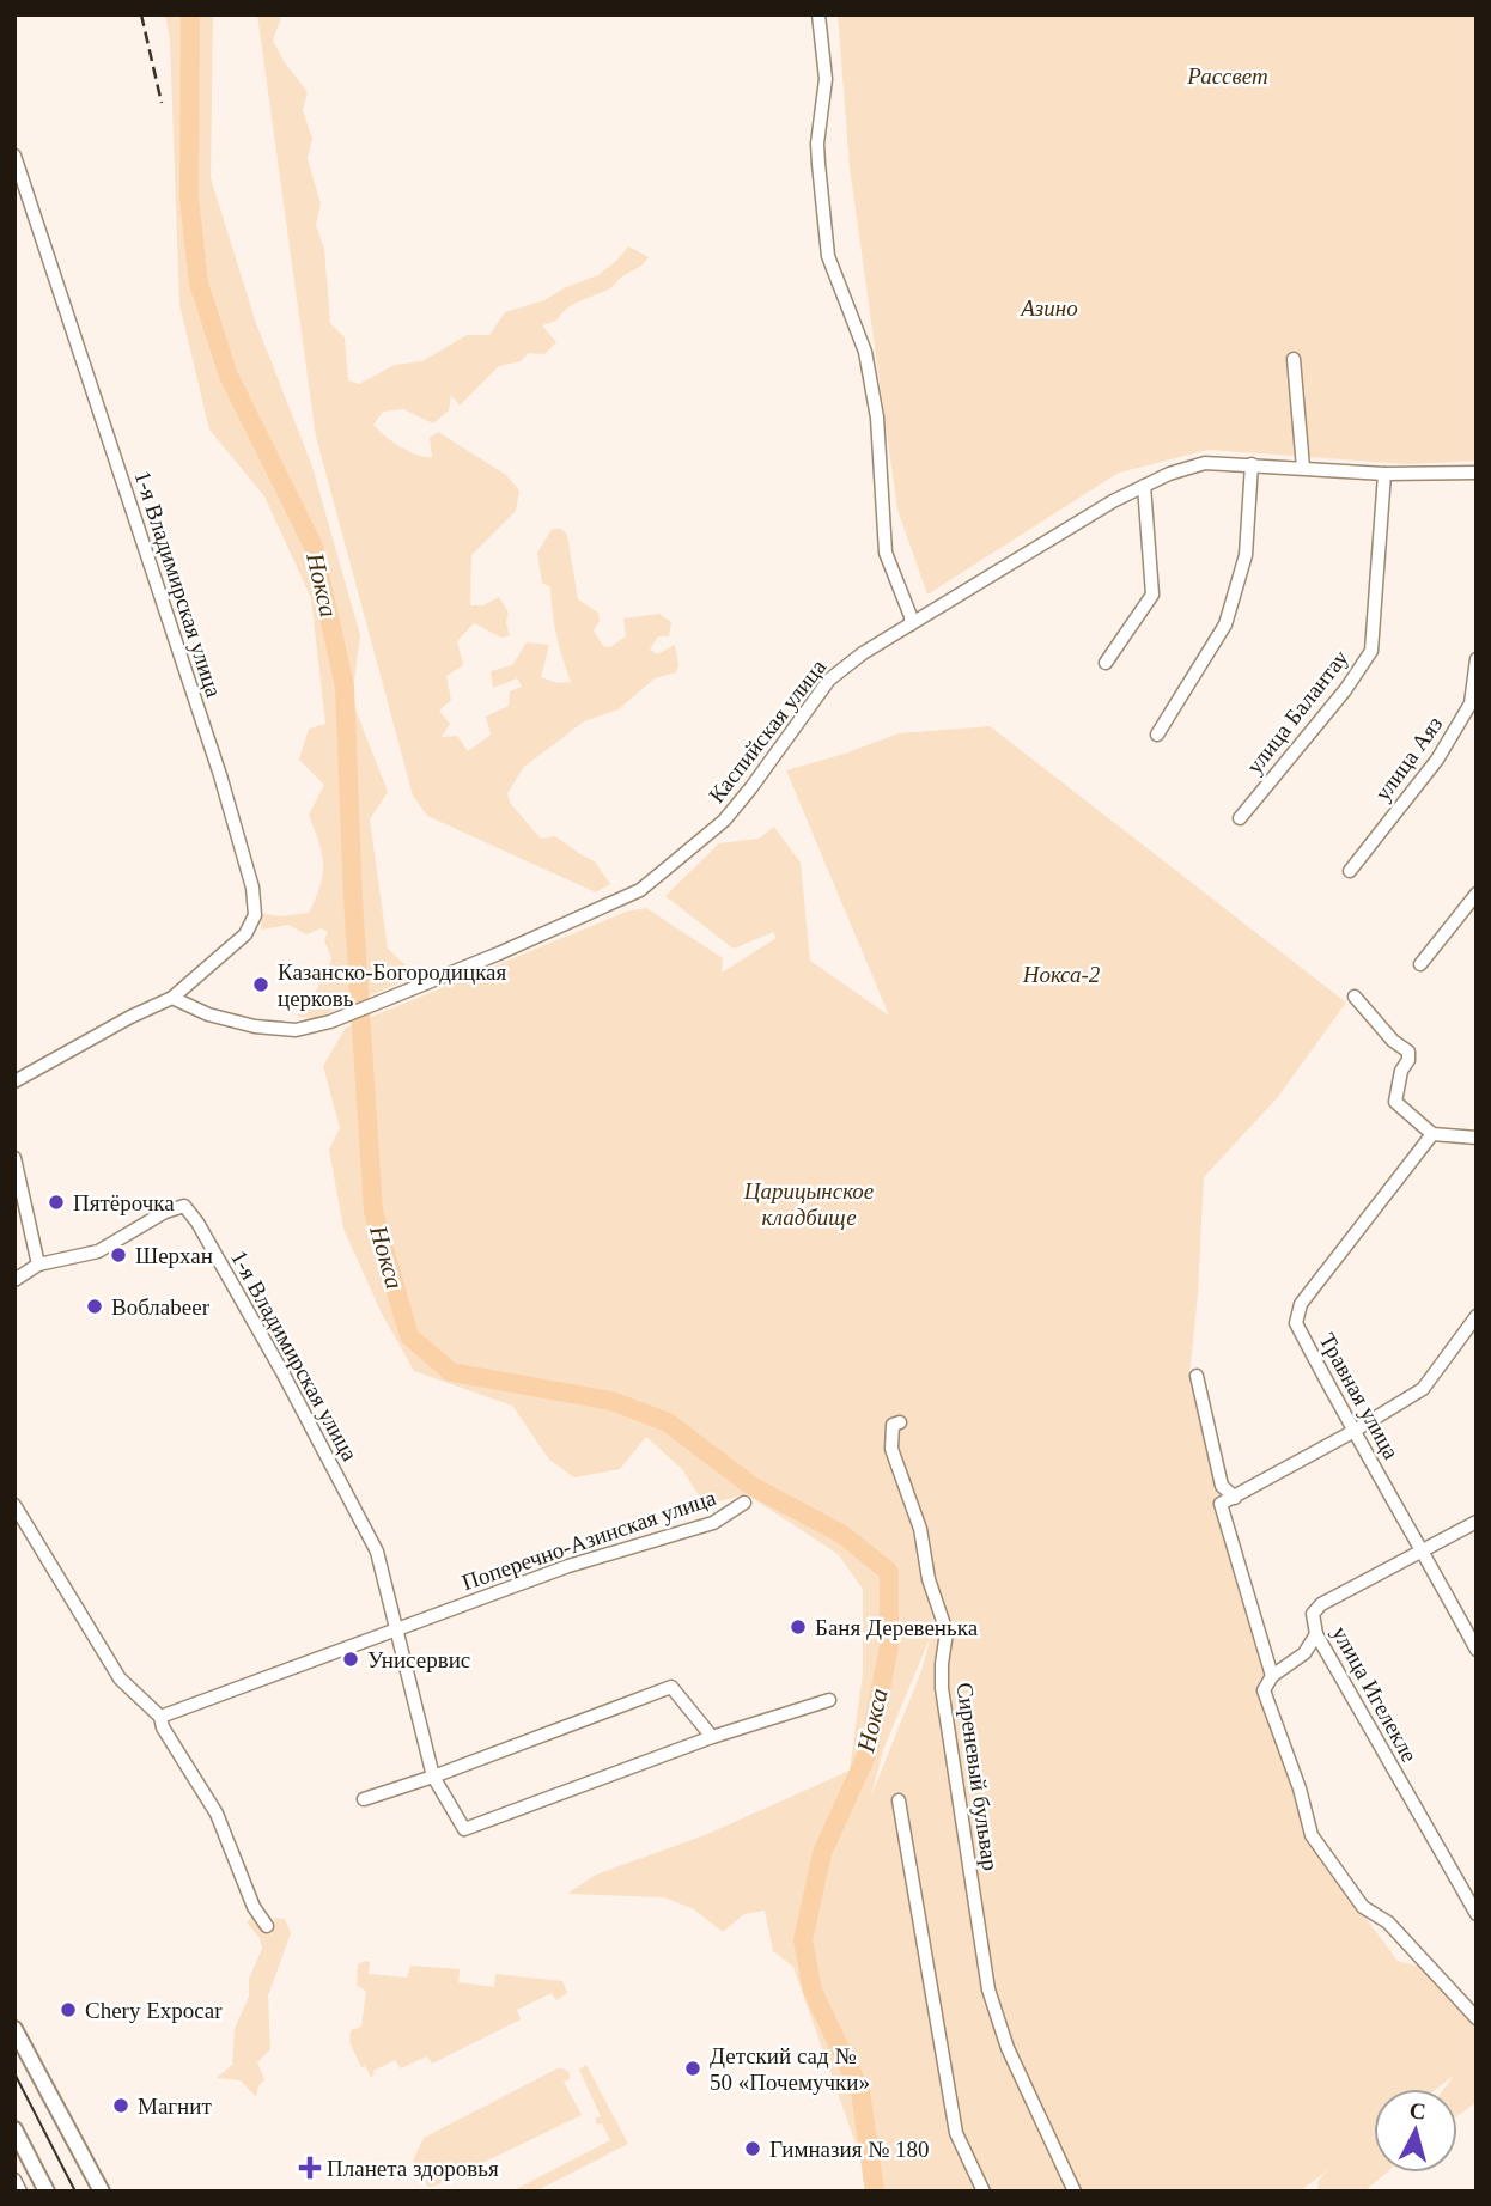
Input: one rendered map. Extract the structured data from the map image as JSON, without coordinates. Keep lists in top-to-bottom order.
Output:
{
  "streets": {
    "street": [
      "1-я Владимирская улица",
      "улица Балантау",
      "Каспийская улица",
      "улица Аяз",
      "Травная улица",
      "Поперечно-Азинская улица",
      "улица Игелекле",
      "Сиреневый бульвар"
    ]
  },
  "crossings": [
    ["1-я Владимирская улица", "Каспийская улица"],
    ["1-я Владимирская улица", "Поперечно-Азинская улица"],
    ["улица Балантау", "Каспийская улица"],
    ["Травная улица", "улица Игелекле"]
  ],
  "water": ["Нокса"],
  "parks": [
    "Рассвет",
    "Азино",
    "Нокса-2",
    "Царицынское кладбище"
  ],
  "places": {
    "other": [
      "Казанско-Богородицкая церковь",
      "Пятёрочка",
      "Шерхан",
      "Воблаbeer",
      "Баня Деревенька",
      "Унисервис",
      "Chery Expocar",
      "Детский сад № 50 «Почемучки»",
      "Магнит",
      "Гимназия № 180"
    ],
    "health": ["Планета здоровья"]
  },
  "north": "top"
}
